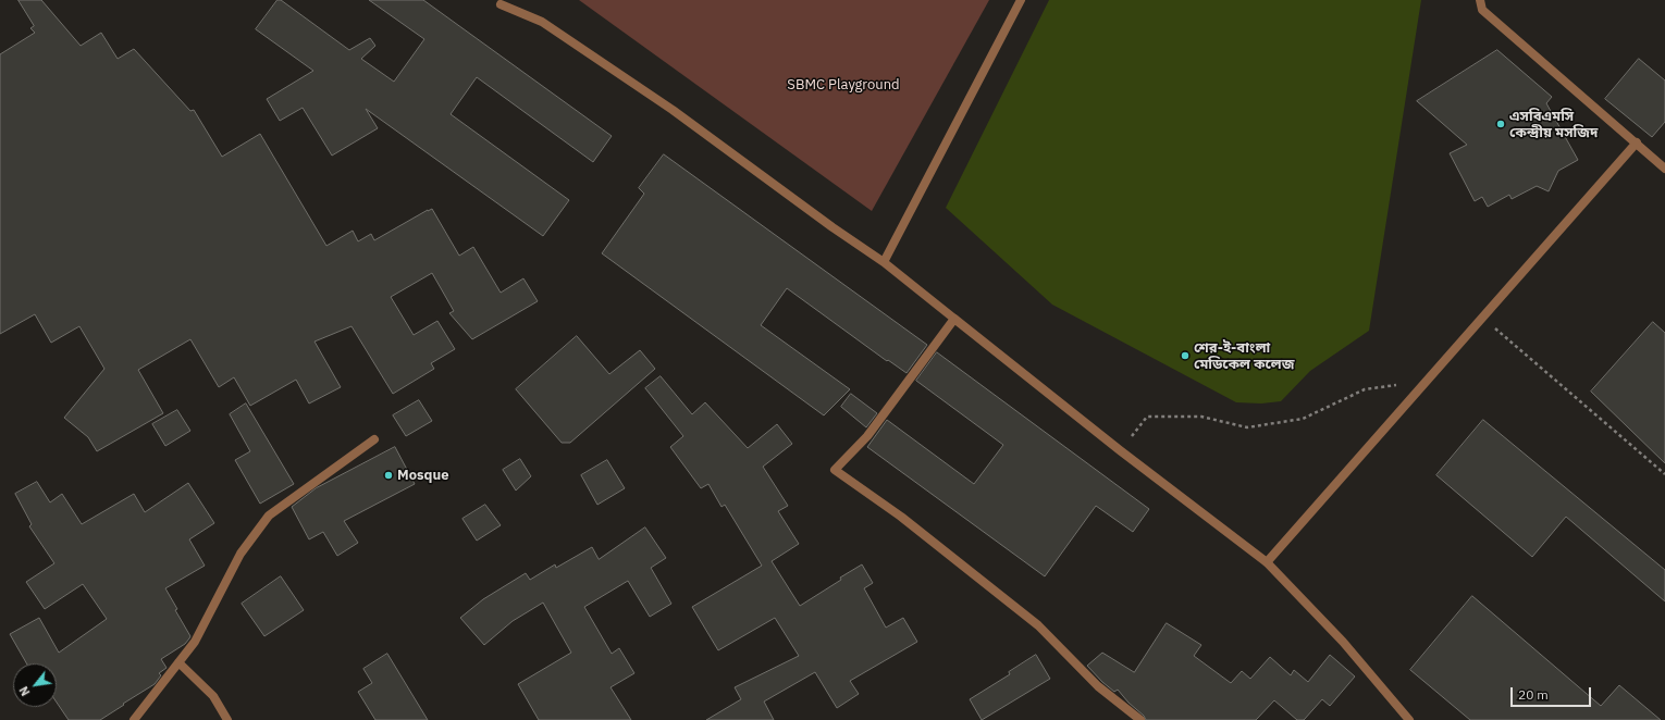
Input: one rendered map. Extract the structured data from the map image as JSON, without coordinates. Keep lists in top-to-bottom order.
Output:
{
  "parks": ["SBMC Playground"],
  "places": ["এসবিএমসি কেন্দ্রীয় মসজিদ", "শের-ই-বাংলা মেডিকেল কলেজ", "Mosque"],
  "scale_bar": "20 m",
  "north": "bottom left"
}
